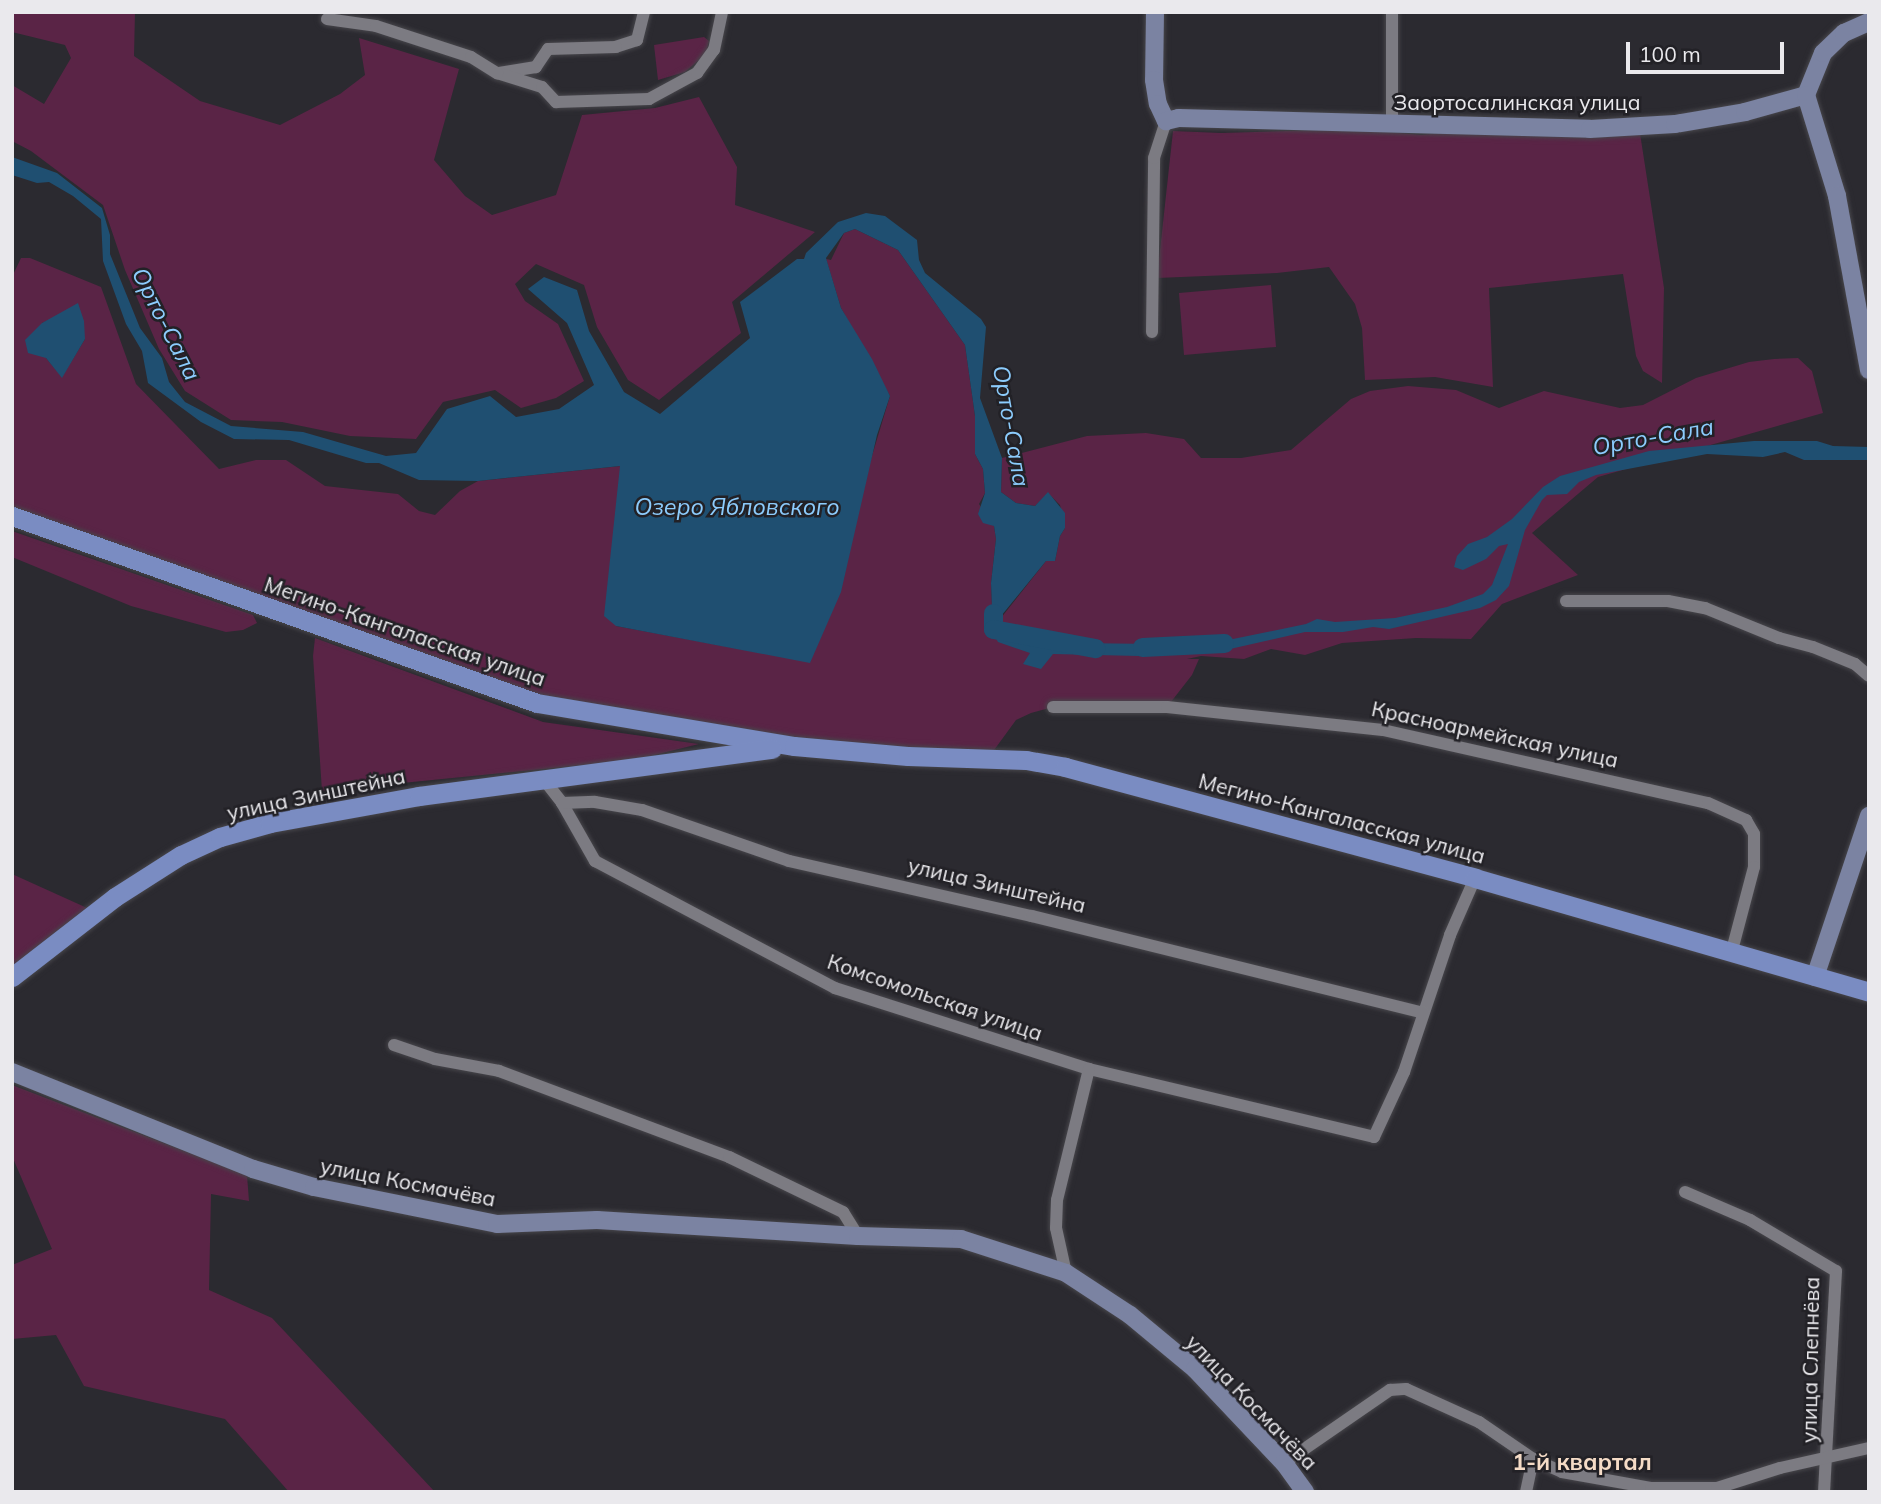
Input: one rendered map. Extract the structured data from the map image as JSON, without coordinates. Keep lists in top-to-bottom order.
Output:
{
  "streets": {
    "main road": [
      "Заортосалинская улица",
      "Мегино-Кангаласская улица",
      "улица Зинштейна",
      "улица Космачёва"
    ],
    "street": ["Красноармейская улица", "Комсомольская улица", "улица Слепнёва"]
  },
  "crossings": [
    ["Мегино-Кангаласская улица", "Красноармейская улица"],
    ["Мегино-Кангаласская улица", "улица Зинштейна"],
    ["Мегино-Кангаласская улица", "Комсомольская улица"],
    ["улица Зинштейна", "Комсомольская улица"]
  ],
  "districts": ["1-й квартал"],
  "water": ["Орто-Сала", "Озеро Ябловского"],
  "scale_bar": "100 m"
}
